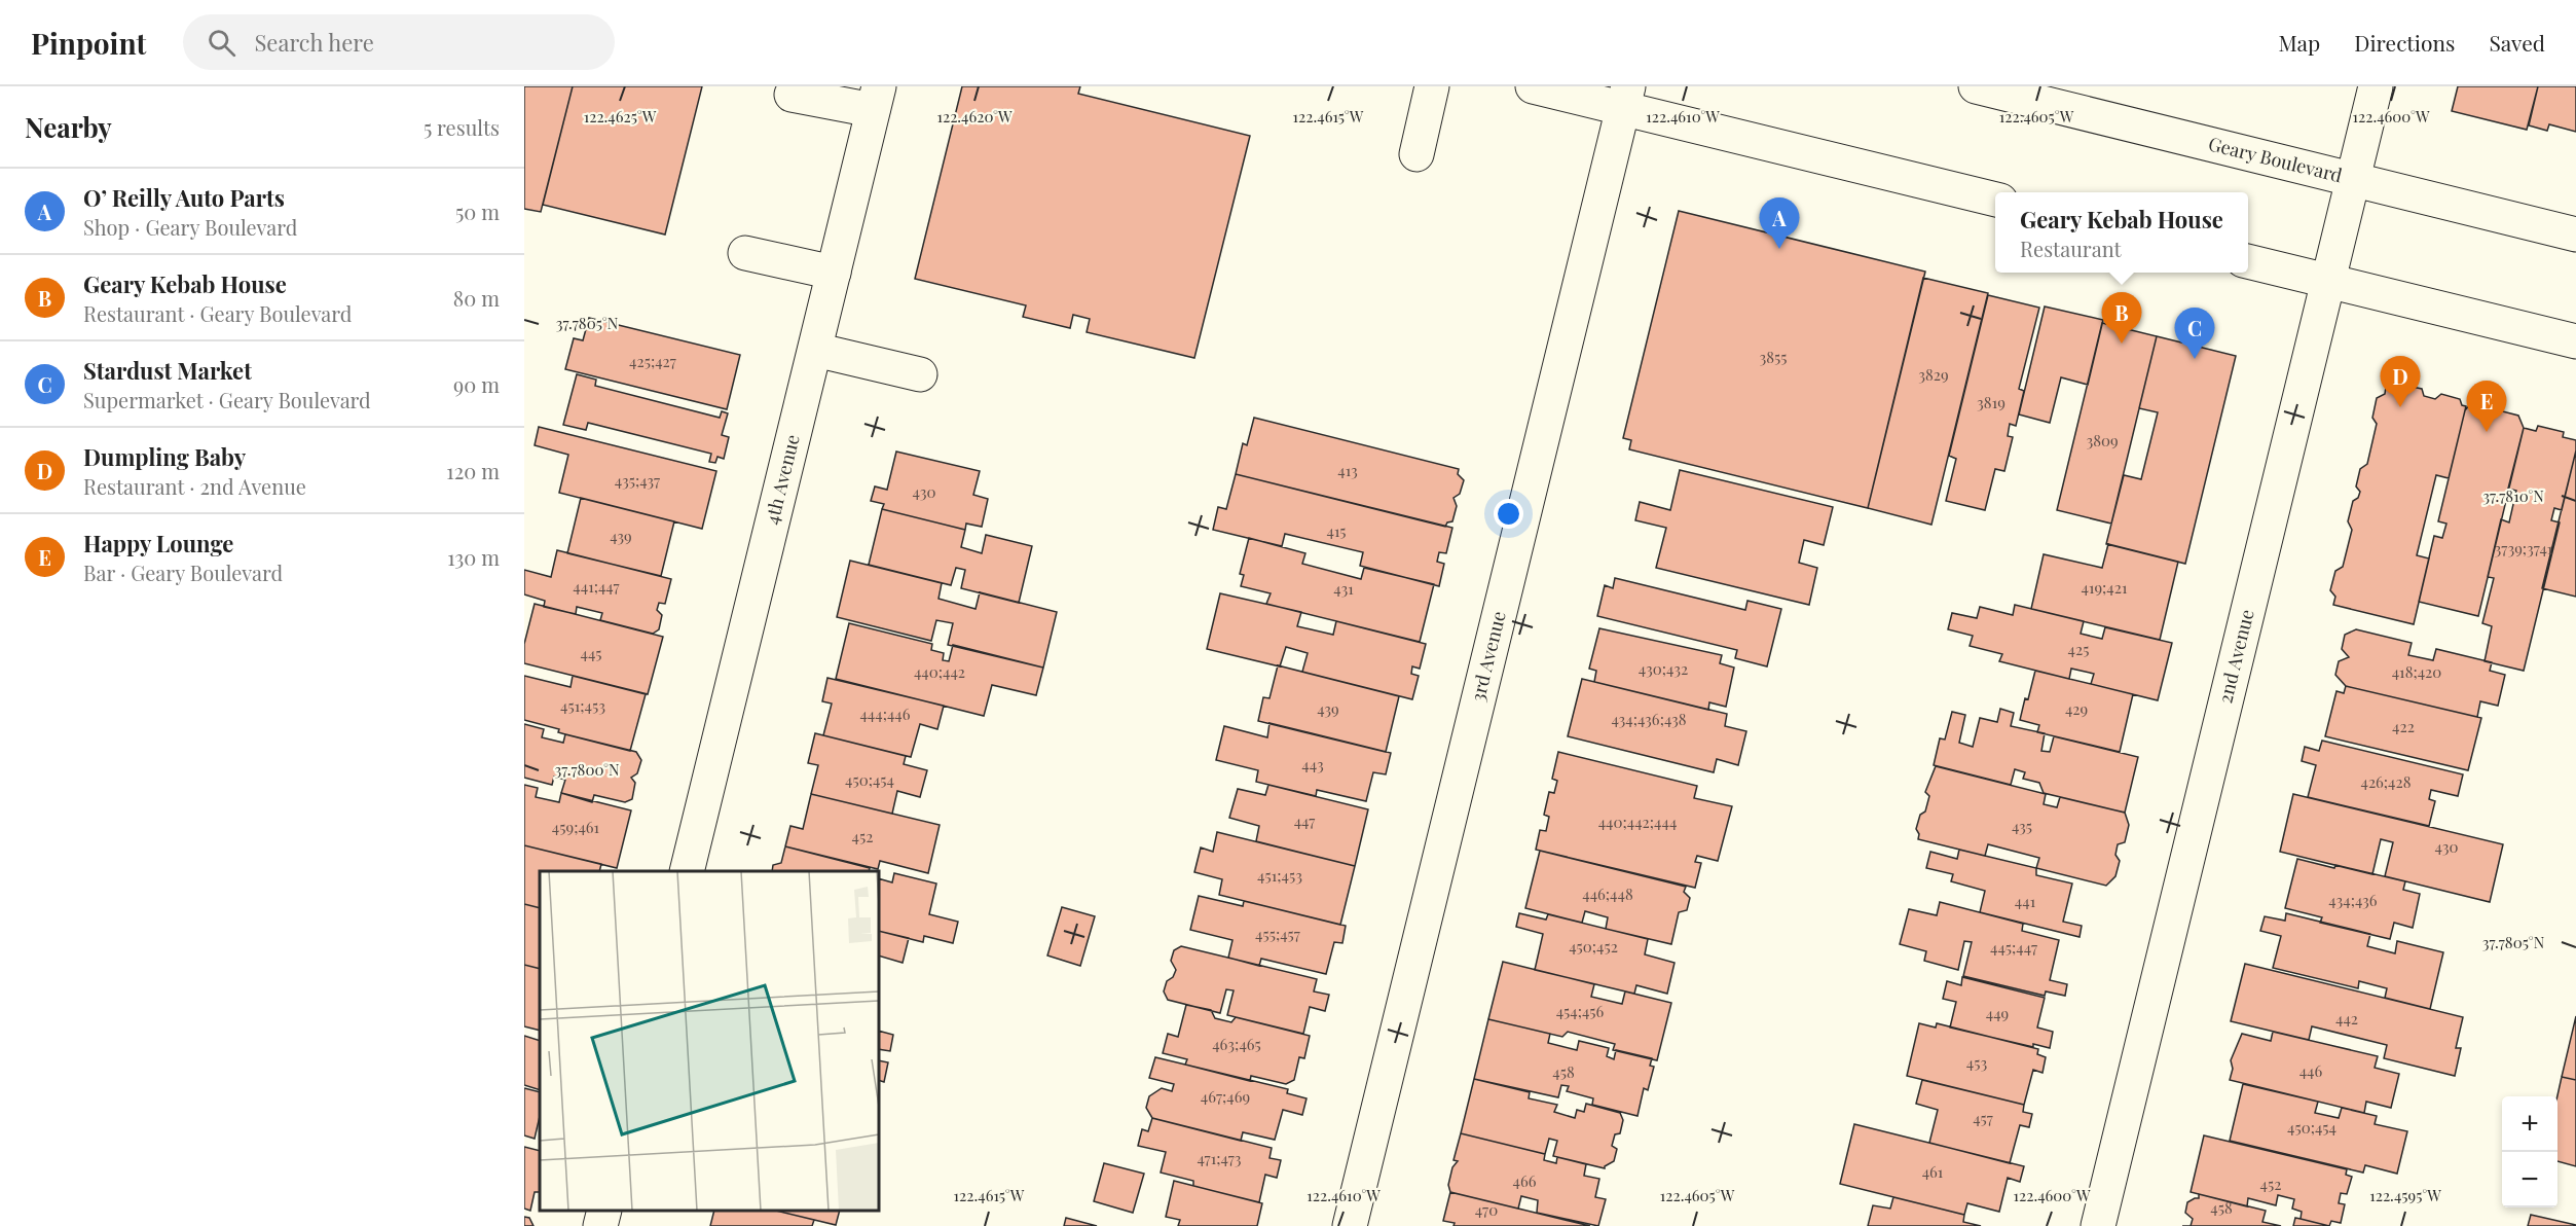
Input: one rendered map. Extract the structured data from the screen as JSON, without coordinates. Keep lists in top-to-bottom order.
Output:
{
  "streets": {
    "street": [
      "Geary Boulevard",
      "4th Avenue",
      "3rd Avenue",
      "2nd Avenue"
    ]
  },
  "crossings": [
    ["Geary Boulevard", "2nd Avenue"]
  ],
  "house_numbers": [
    "3855",
    "425;427",
    "3829",
    "3819",
    "3809",
    "413",
    "435;437",
    "430",
    "415",
    "439",
    "3739;3741",
    "441;447",
    "419;421",
    "431",
    "425",
    "445",
    "430;432",
    "440;442",
    "418;420",
    "451;453",
    "439",
    "429",
    "444;446",
    "434;436;438",
    "422",
    "443",
    "450;454",
    "426;428",
    "447",
    "440;442;444",
    "435",
    "459;461",
    "452",
    "430",
    "451;453",
    "446;448",
    "434;436",
    "441",
    "455;457",
    "450;452",
    "445;447",
    "454;456",
    "449",
    "442",
    "463;465",
    "453",
    "446",
    "458",
    "467;469",
    "457",
    "450;454",
    "471;473",
    "461",
    "466",
    "452",
    "458",
    "470"
  ],
  "page": {
    "header": "Pinpoint",
    "search": "Search here",
    "nav": ["Map", "Directions", "Saved"],
    "heading": ["Nearby", "5 results"],
    "list": [
      {
        "mark": "A",
        "name": "O’ Reilly Auto Parts",
        "note": "Shop · Geary Boulevard",
        "value": "50 m"
      },
      {
        "mark": "B",
        "name": "Geary Kebab House",
        "note": "Restaurant · Geary Boulevard",
        "value": "80 m"
      },
      {
        "mark": "C",
        "name": "Stardust Market",
        "note": "Supermarket · Geary Boulevard",
        "value": "90 m"
      },
      {
        "mark": "D",
        "name": "Dumpling Baby",
        "note": "Restaurant · 2nd Avenue",
        "value": "120 m"
      },
      {
        "mark": "E",
        "name": "Happy Lounge",
        "note": "Bar · Geary Boulevard",
        "value": "130 m"
      }
    ],
    "popup": ["Geary Kebab House", "Restaurant"],
    "pins": [
      "A",
      "B",
      "C",
      "D",
      "E"
    ],
    "map_buttons": ["+", "−"]
  },
  "coordinates": [
    "122.4625°W",
    "122.4620°W",
    "122.4615°W",
    "122.4610°W",
    "122.4605°W",
    "122.4600°W",
    "37.7805°N",
    "37.7810°N",
    "37.7800°N",
    "122.4595°W"
  ]
}
